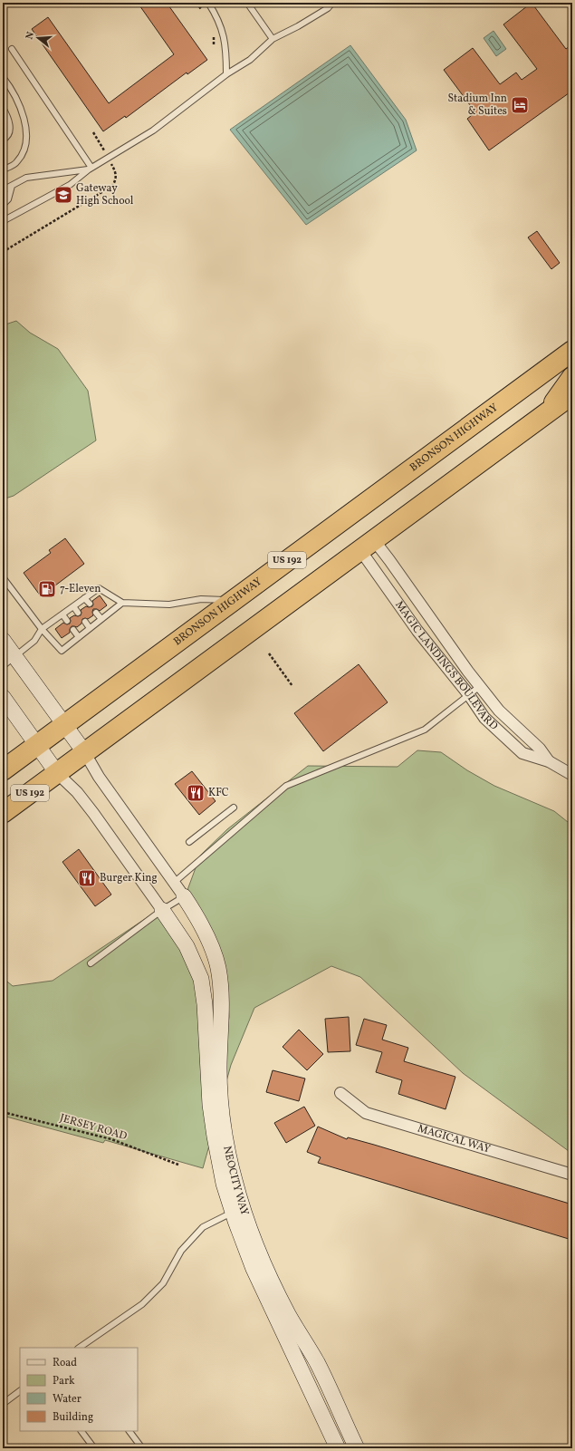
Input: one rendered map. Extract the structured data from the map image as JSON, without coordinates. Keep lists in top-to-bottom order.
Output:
{
  "streets": {
    "highway": ["BRONSON HIGHWAY", "US 192"],
    "street": ["MAGIC LANDINGS BOULEVARD", "MAGICAL WAY", "NEOCITY WAY"],
    "path": ["JERSEY ROAD"]
  },
  "crossings": [
    ["US 192", "MAGIC LANDINGS BOULEVARD"]
  ],
  "places": {
    "hotel": ["Stadium Inn & Suites"],
    "school or university": ["Gateway High School"],
    "fuel station": ["7-Eleven"],
    "restaurant": ["KFC", "Burger King"]
  },
  "legend": [
    "Road",
    "Park",
    "Water",
    "Building"
  ],
  "north": "left"
}
